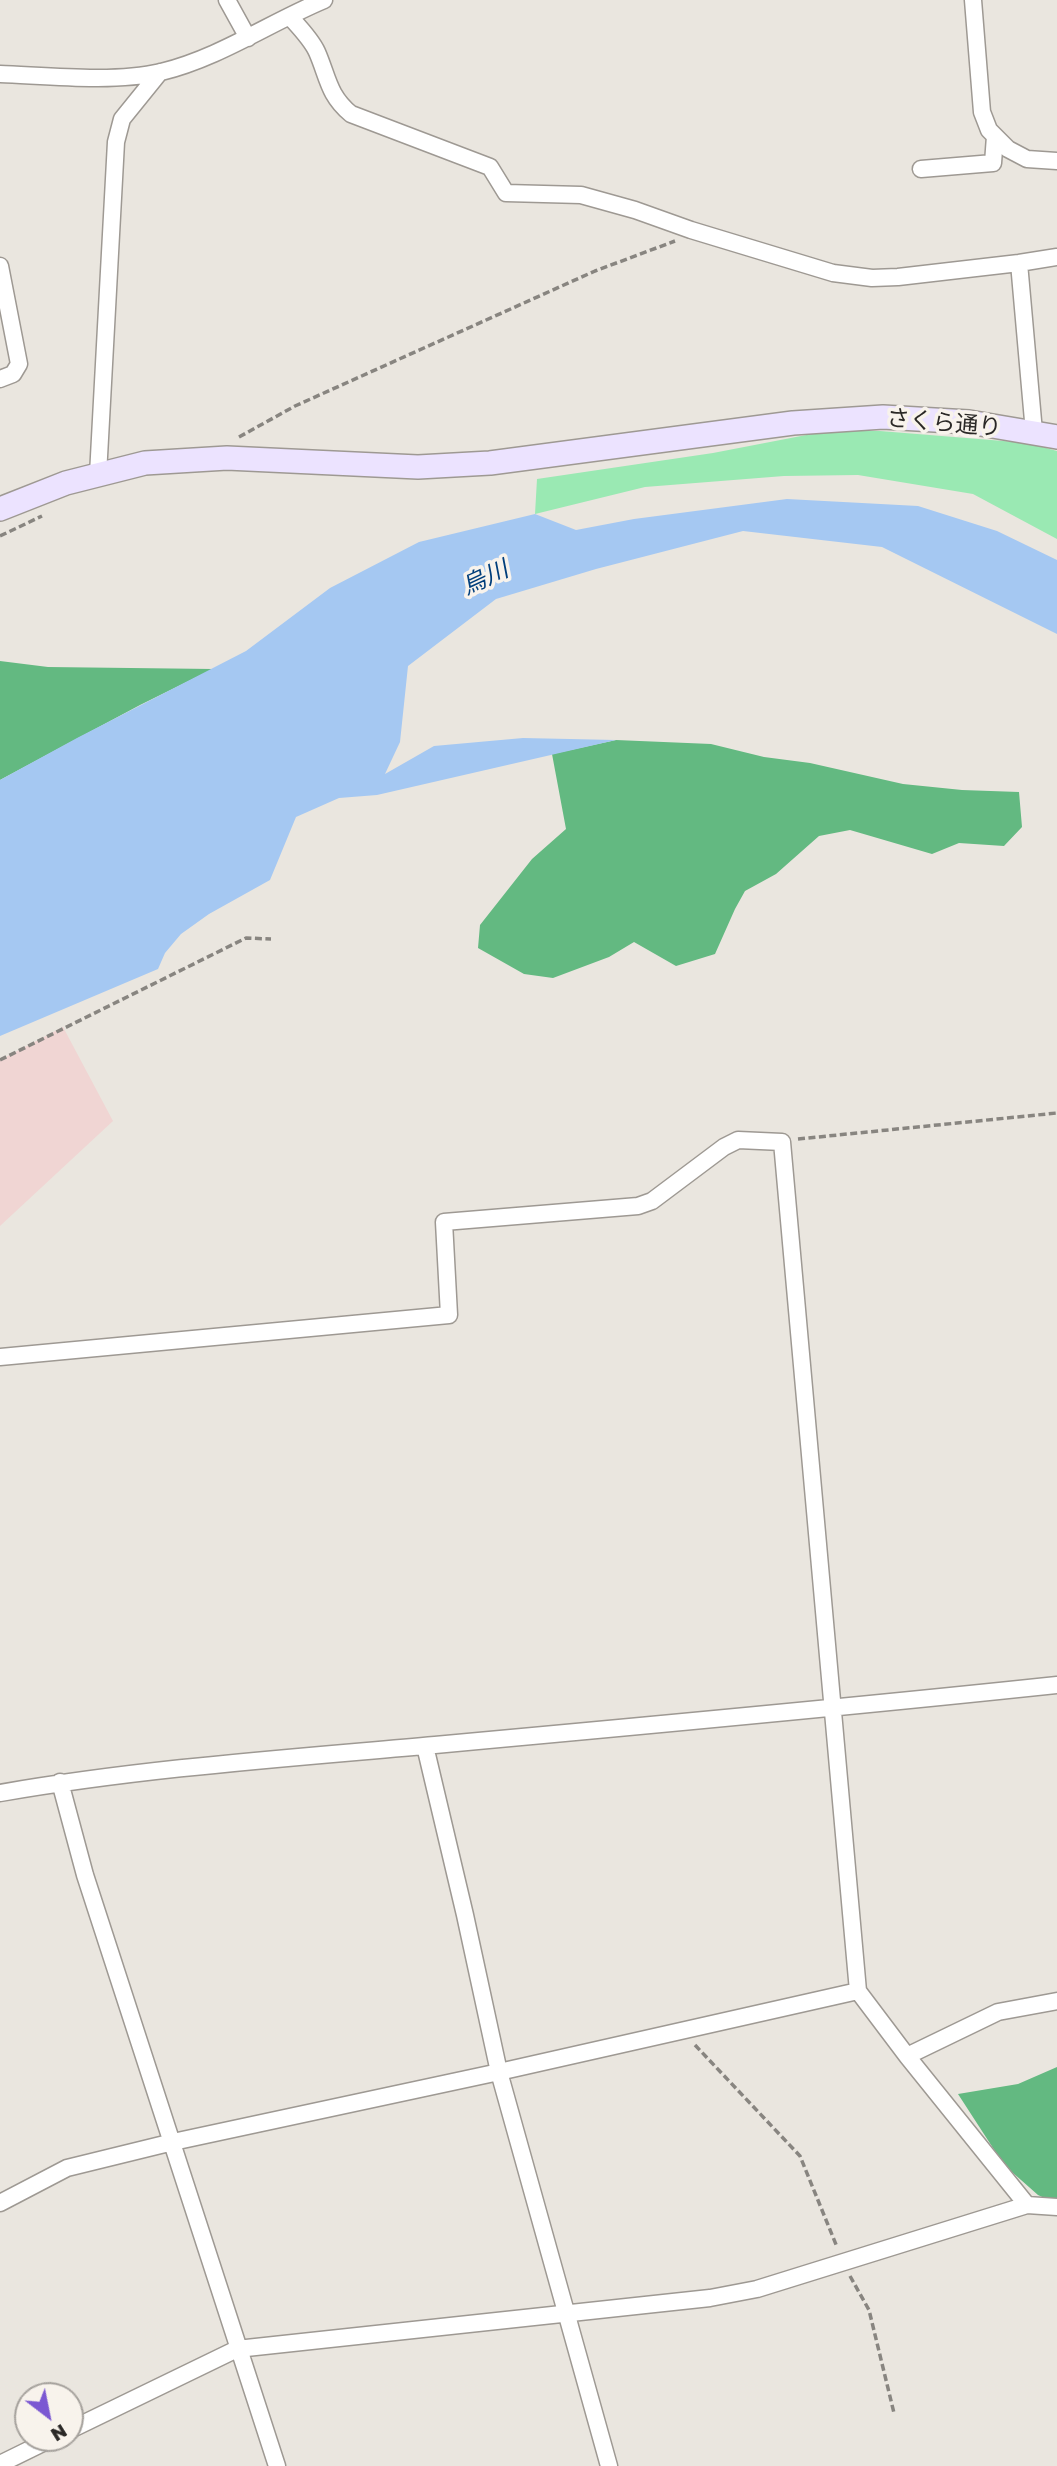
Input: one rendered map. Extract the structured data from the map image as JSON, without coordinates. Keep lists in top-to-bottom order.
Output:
{
  "streets": {
    "street": ["さくら通り"]
  },
  "water": ["烏川"],
  "north": "bottom right"
}
